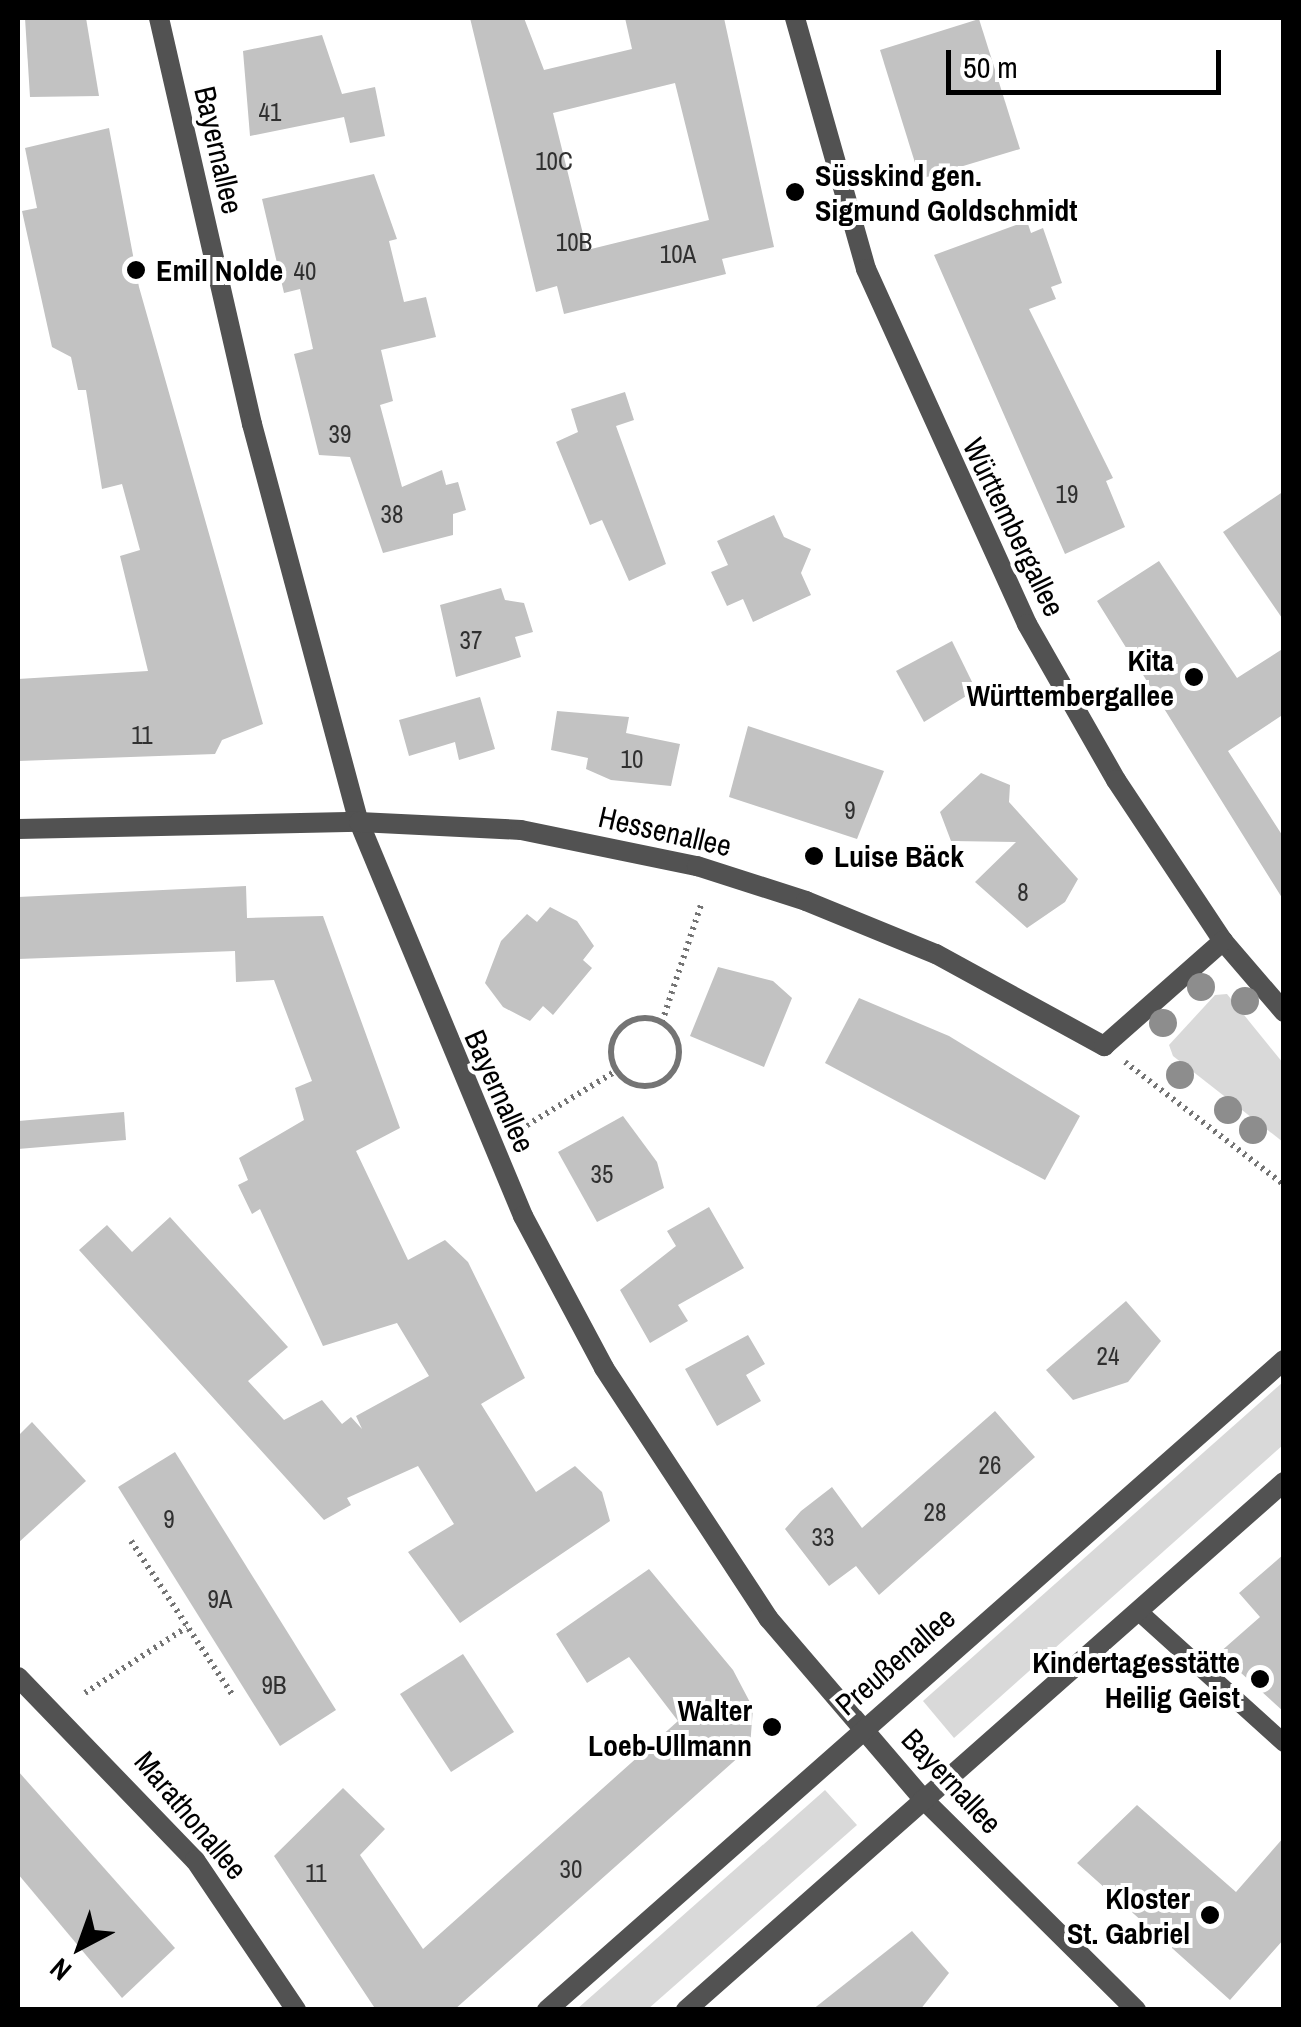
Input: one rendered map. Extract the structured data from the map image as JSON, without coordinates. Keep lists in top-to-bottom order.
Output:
{
  "streets": {
    "street": [
      "Bayernallee",
      "Württembergallee",
      "Hessenallee",
      "Preußenallee",
      "Marathonallee"
    ]
  },
  "crossings": [
    ["Bayernallee", "Hessenallee"],
    ["Bayernallee", "Preußenallee"]
  ],
  "places": [
    "Süsskind gen. Sigmund Goldschmidt",
    "Emil Nolde",
    "Kita Württembergallee",
    "Luise Bäck",
    "Kindertagesstätte Heilig Geist",
    "Walter Loeb-Ullmann",
    "Kloster St. Gabriel"
  ],
  "house_numbers": [
    "41",
    "10C",
    "10B",
    "10A",
    "40",
    "39",
    "19",
    "38",
    "37",
    "11",
    "10",
    "9",
    "8",
    "35",
    "24",
    "26",
    "28",
    "9",
    "33",
    "9A",
    "9B",
    "30",
    "11"
  ],
  "scale_bar": "50 m",
  "north": "bottom left"
}
